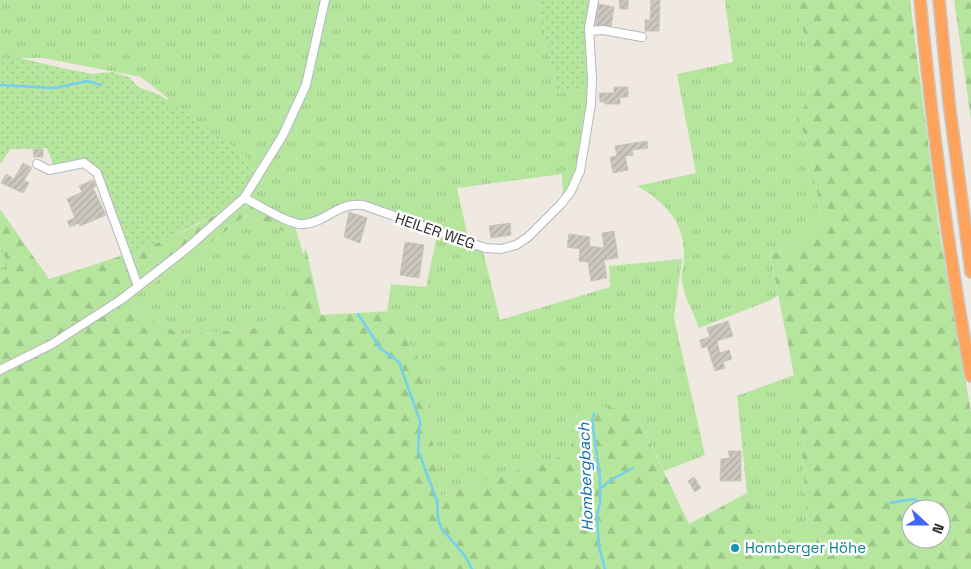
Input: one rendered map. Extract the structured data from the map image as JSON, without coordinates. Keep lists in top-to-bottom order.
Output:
{
  "streets": {
    "street": ["HEILER WEG"]
  },
  "water": ["Hombergbach"],
  "places": ["Homberger Höhe"],
  "north": "right"
}
